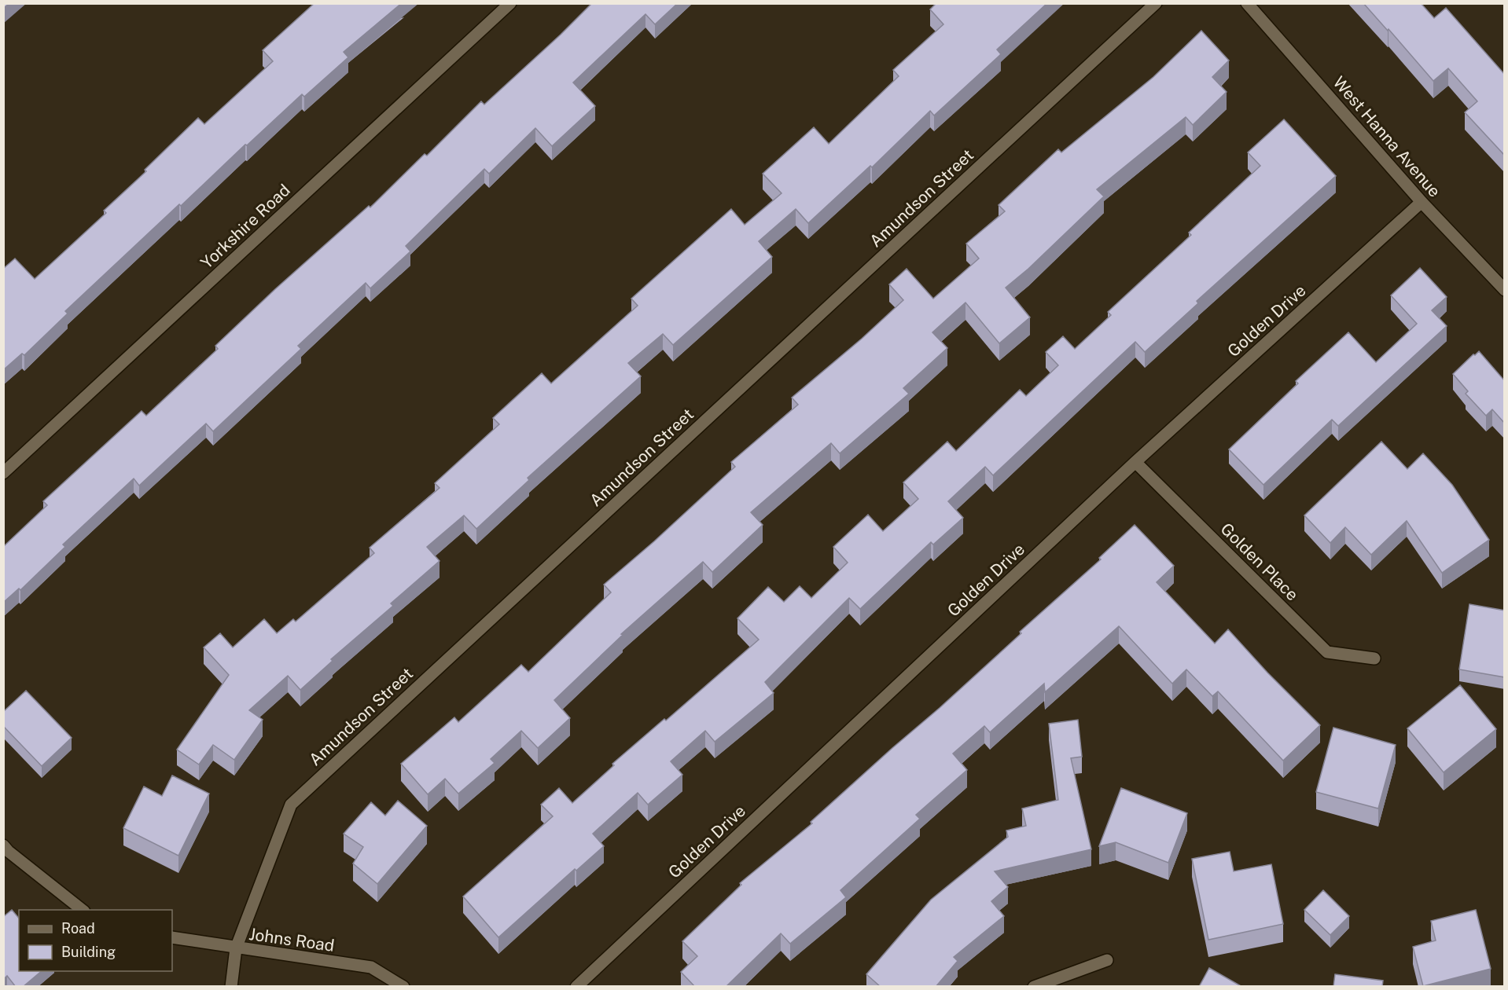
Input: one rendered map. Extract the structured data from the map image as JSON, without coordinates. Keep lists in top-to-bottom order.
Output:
{
  "streets": {
    "street": [
      "West Hanna Avenue",
      "Amundson Street",
      "Yorkshire Road",
      "Golden Drive",
      "Golden Place",
      "Johns Road"
    ]
  },
  "crossings": [
    ["West Hanna Avenue", "Golden Drive"],
    ["Amundson Street", "Johns Road"],
    ["Golden Drive", "Golden Place"]
  ],
  "legend": ["Road", "Building"]
}
